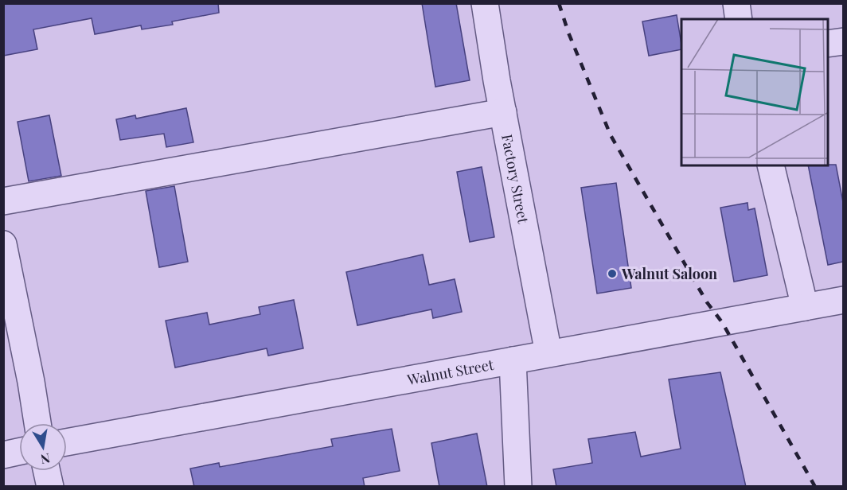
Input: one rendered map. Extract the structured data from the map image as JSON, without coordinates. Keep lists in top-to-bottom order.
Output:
{
  "streets": {
    "street": ["Factory Street", "Walnut Street"]
  },
  "crossings": [
    ["Factory Street", "Walnut Street"]
  ],
  "places": ["Walnut Saloon"],
  "north": "bottom"
}
